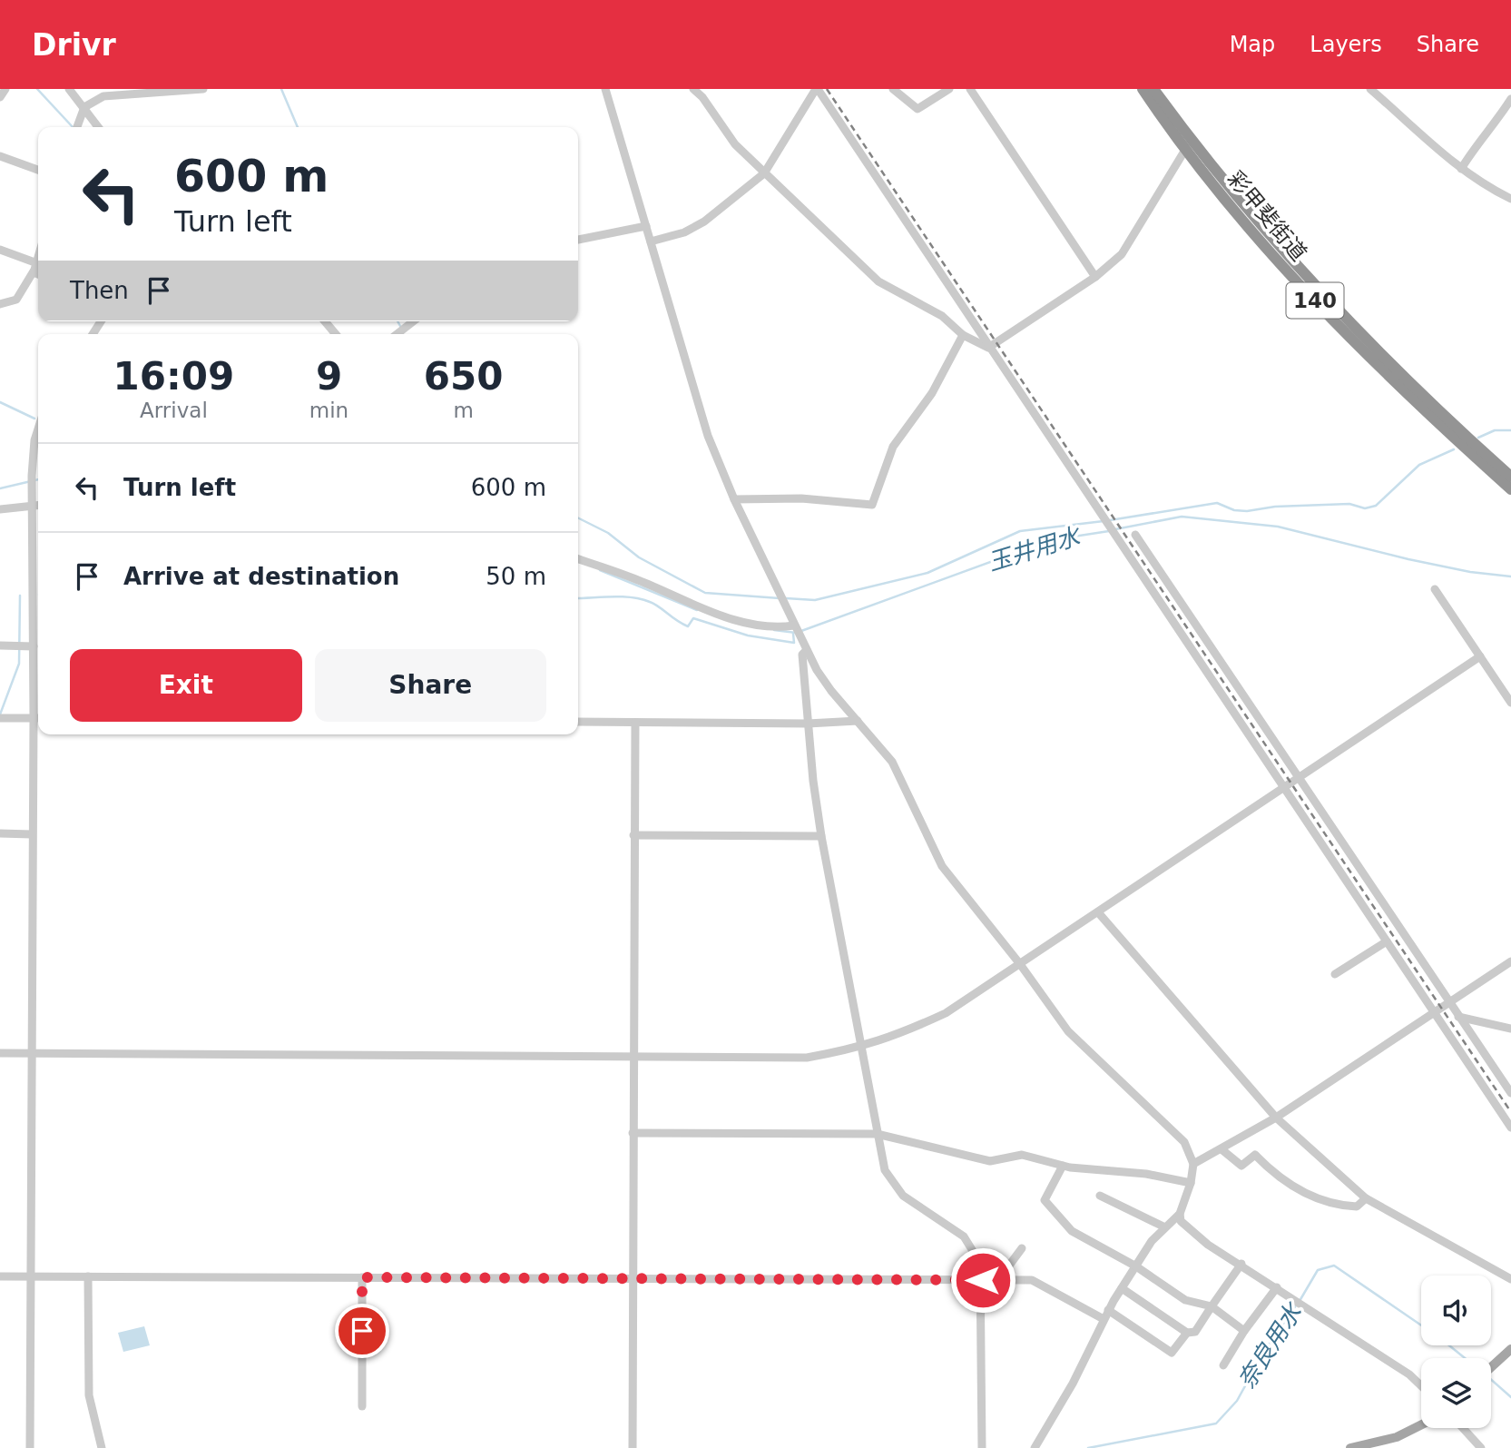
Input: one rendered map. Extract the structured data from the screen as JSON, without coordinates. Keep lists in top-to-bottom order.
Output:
{
  "streets": {
    "highway": ["彩甲斐街道", "140"]
  },
  "water": ["玉井用水", "奈良用水"],
  "page": {
    "header": "Drivr",
    "nav": ["Map", "Layers", "Share"],
    "turn": ["600 m", "Turn left"],
    "then": "Then",
    "eta": [
      "16:09",
      "Arrival",
      "9",
      "min",
      "650",
      "m"
    ],
    "list": [
      {
        "name": "Turn left",
        "value": "600 m"
      },
      {
        "name": "Arrive at destination",
        "value": "50 m"
      }
    ],
    "buttons": ["Exit", "Share"]
  }
}
